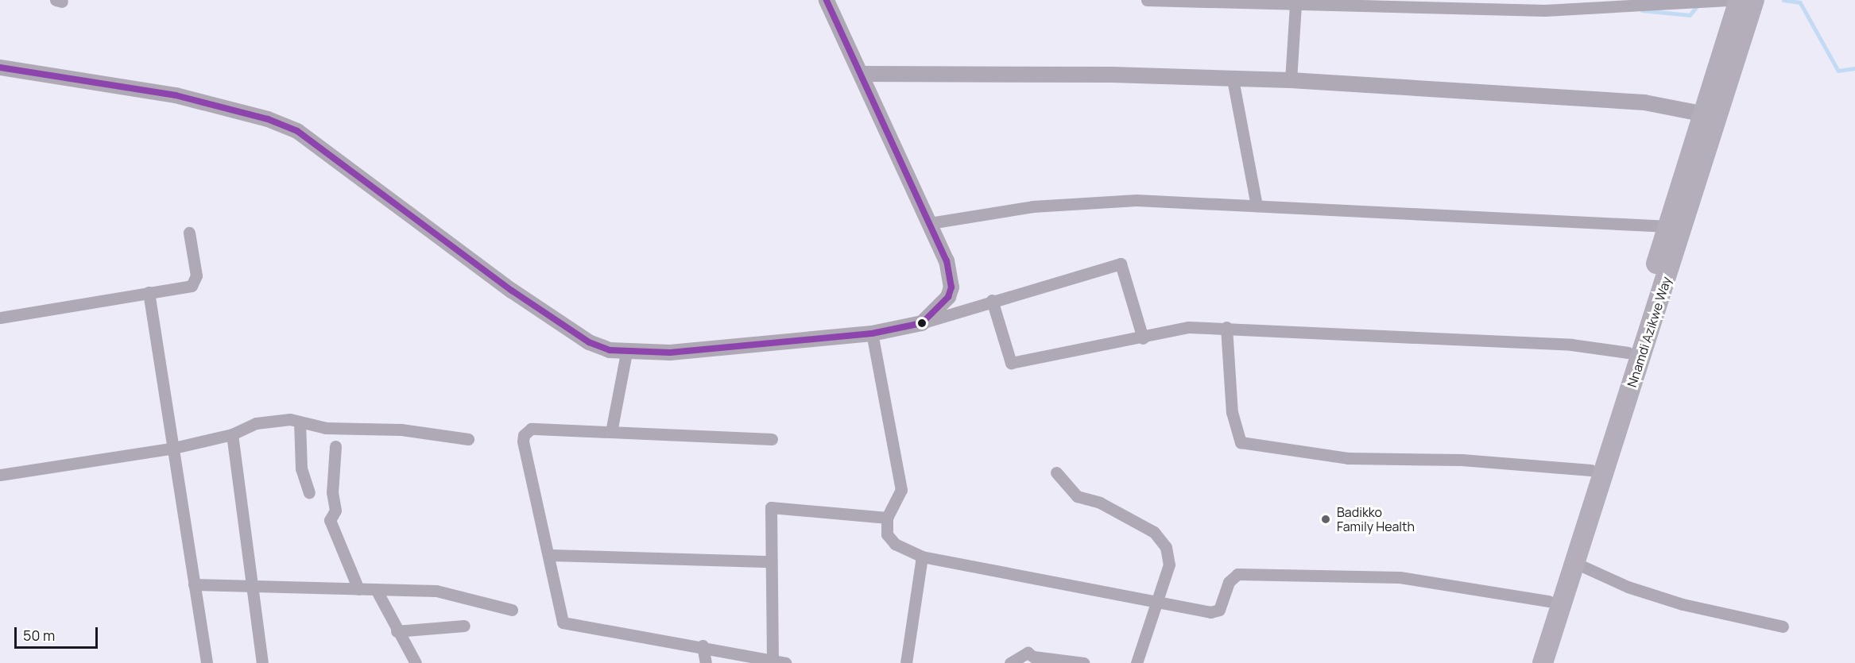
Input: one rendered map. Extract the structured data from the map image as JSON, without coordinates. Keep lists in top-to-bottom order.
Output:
{
  "streets": {
    "highway": ["Nnamdi Azikwe Way"]
  },
  "places": ["Badikko Family Health"],
  "scale_bar": "50 m"
}
